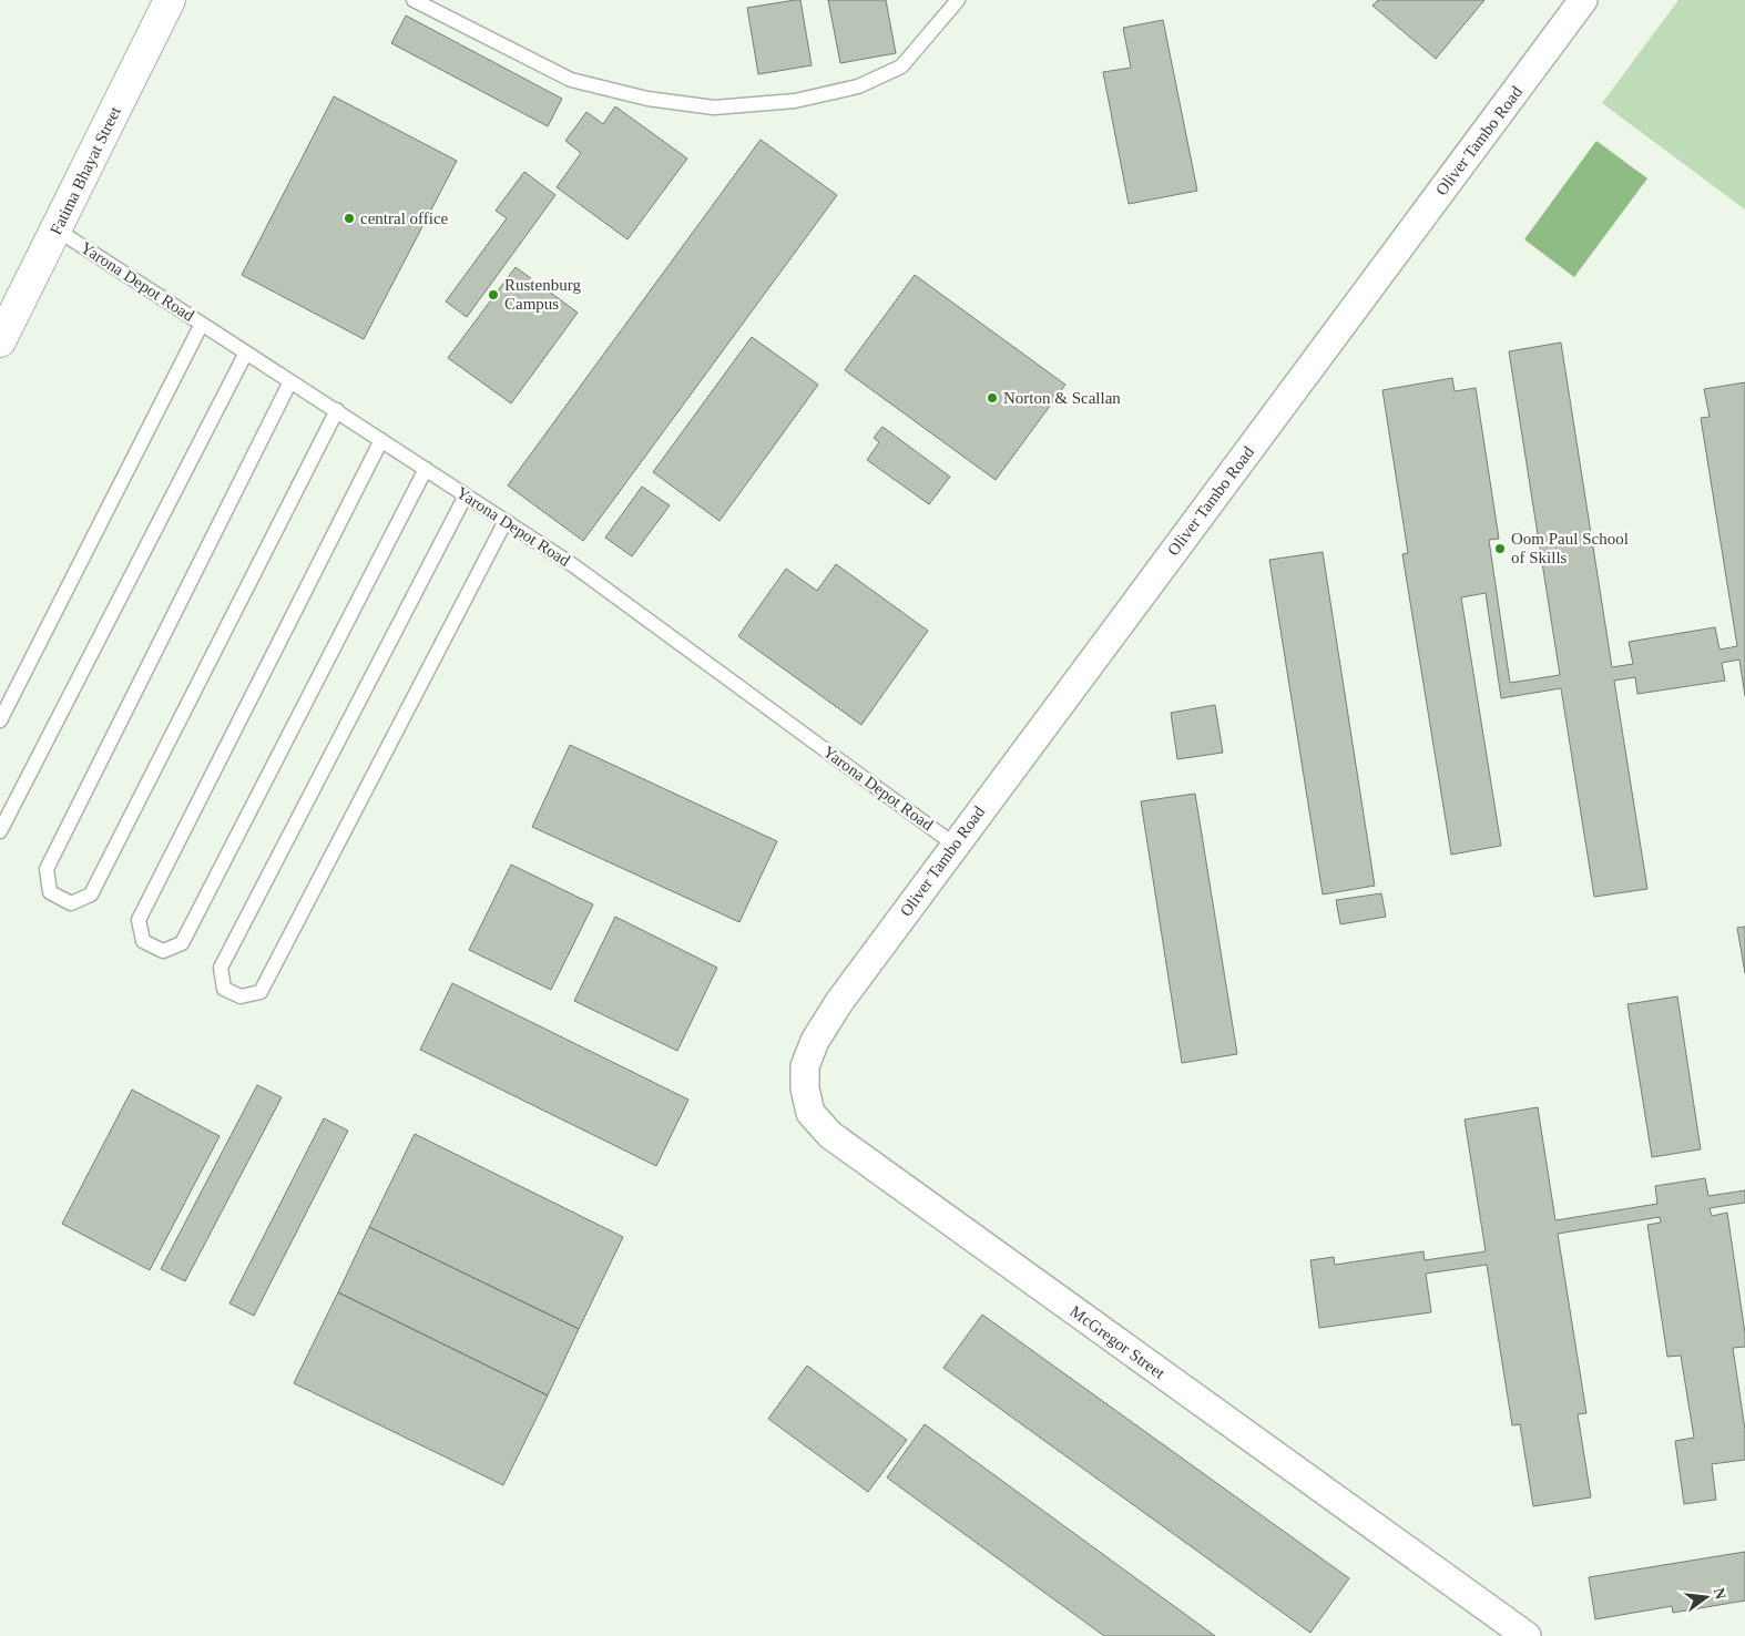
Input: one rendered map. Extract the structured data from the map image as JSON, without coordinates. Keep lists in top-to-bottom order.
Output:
{
  "streets": {
    "main road": ["Fatima Bhayat Street"],
    "street": ["Oliver Tambo Road", "McGregor Street"],
    "lane": ["Yarona Depot Road"]
  },
  "crossings": [
    ["Oliver Tambo Road", "Yarona Depot Road"],
    ["Oliver Tambo Road", "McGregor Street"],
    ["Fatima Bhayat Street", "Yarona Depot Road"]
  ],
  "places": [
    "central office",
    "Rustenburg Campus",
    "Norton & Scallan",
    "Oom Paul School of Skills"
  ],
  "north": "right"
}
